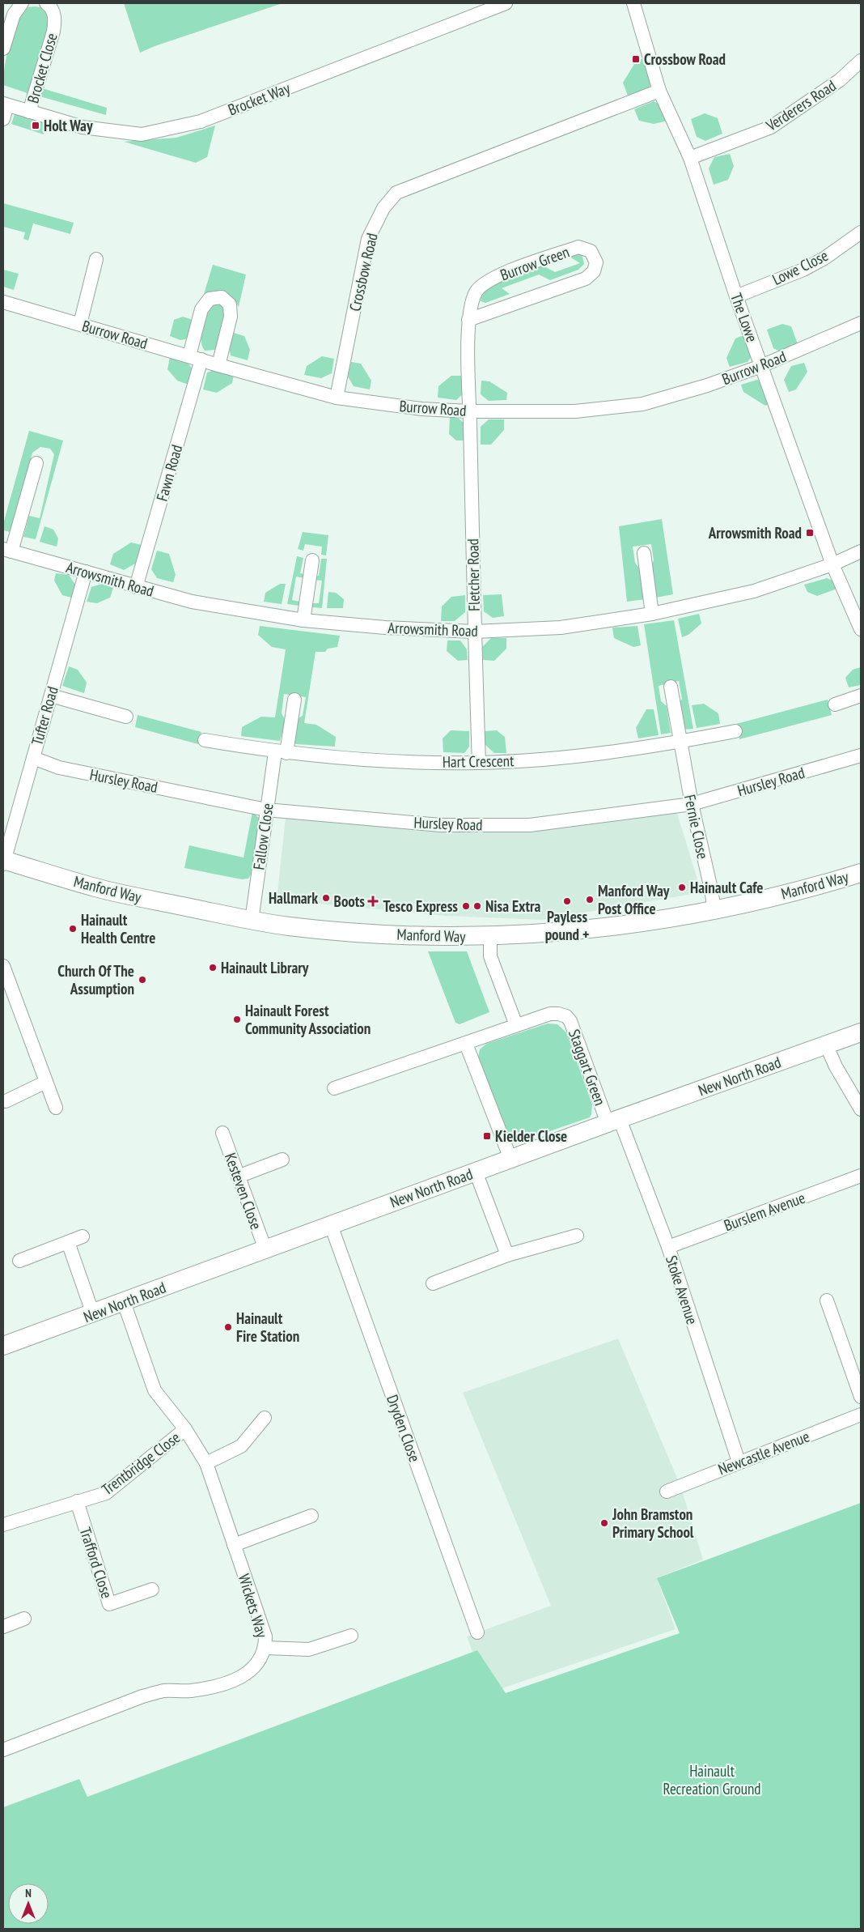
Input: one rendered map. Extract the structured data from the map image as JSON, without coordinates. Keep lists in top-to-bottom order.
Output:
{
  "streets": {
    "street": [
      "Brocket Close",
      "Brocket Way",
      "Verderers Road",
      "Burrow Green",
      "Lowe Close",
      "Crossbow Road",
      "The Lowe",
      "Burrow Road",
      "Fawn Road",
      "Fletcher Road",
      "Arrowsmith Road",
      "Tufter Road",
      "Hart Crescent",
      "Hursley Road",
      "Fernie Close",
      "Fallow Close",
      "Manford Way",
      "Staggart Green",
      "New North Road",
      "Kesteven Close",
      "Burslem Avenue",
      "Stoke Avenue",
      "Dryden Close",
      "Newcastle Avenue",
      "Trentbridge Close",
      "Trafford Close",
      "Wickets Way"
    ]
  },
  "crossings": [
    ["Brocket Close", "Brocket Way"],
    ["Verderers Road", "The Lowe"],
    ["Burrow Green", "Burrow Road"],
    ["Burrow Green", "Fletcher Road"],
    ["Lowe Close", "The Lowe"],
    ["Crossbow Road", "The Lowe"],
    ["Crossbow Road", "Burrow Road"],
    ["The Lowe", "Burrow Road"],
    ["The Lowe", "Arrowsmith Road"],
    ["Burrow Road", "Fawn Road"],
    ["Burrow Road", "Fletcher Road"],
    ["Fawn Road", "Arrowsmith Road"],
    ["Fletcher Road", "Arrowsmith Road"],
    ["Fletcher Road", "Hart Crescent"],
    ["Arrowsmith Road", "Tufter Road"],
    ["Tufter Road", "Hursley Road"],
    ["Tufter Road", "Manford Way"],
    ["Hart Crescent", "Fernie Close"],
    ["Hart Crescent", "Fallow Close"],
    ["Hursley Road", "Fernie Close"],
    ["Hursley Road", "Fallow Close"],
    ["Fernie Close", "Manford Way"],
    ["Fallow Close", "Manford Way"],
    ["Staggart Green", "New North Road"],
    ["Staggart Green", "Stoke Avenue"],
    ["New North Road", "Kesteven Close"],
    ["New North Road", "Stoke Avenue"],
    ["New North Road", "Dryden Close"],
    ["New North Road", "Wickets Way"],
    ["Burslem Avenue", "Stoke Avenue"],
    ["Stoke Avenue", "Newcastle Avenue"],
    ["Trentbridge Close", "Trafford Close"],
    ["Trentbridge Close", "Wickets Way"]
  ],
  "parks": ["Hainault Recreation Ground"],
  "places": {
    "transit": [
      "Crossbow Road",
      "Holt Way",
      "Arrowsmith Road",
      "Kielder Close"
    ],
    "other": [
      "Hainault Cafe",
      "Hallmark",
      "Manford Way Post Office",
      "Payless pound +",
      "Tesco Express",
      "Nisa Extra",
      "Hainault Health Centre",
      "Hainault Library",
      "Church Of The Assumption",
      "Hainault Forest Community Association",
      "Hainault Fire Station",
      "John Bramston Primary School"
    ],
    "health": ["Boots"]
  },
  "north": "top"
}
